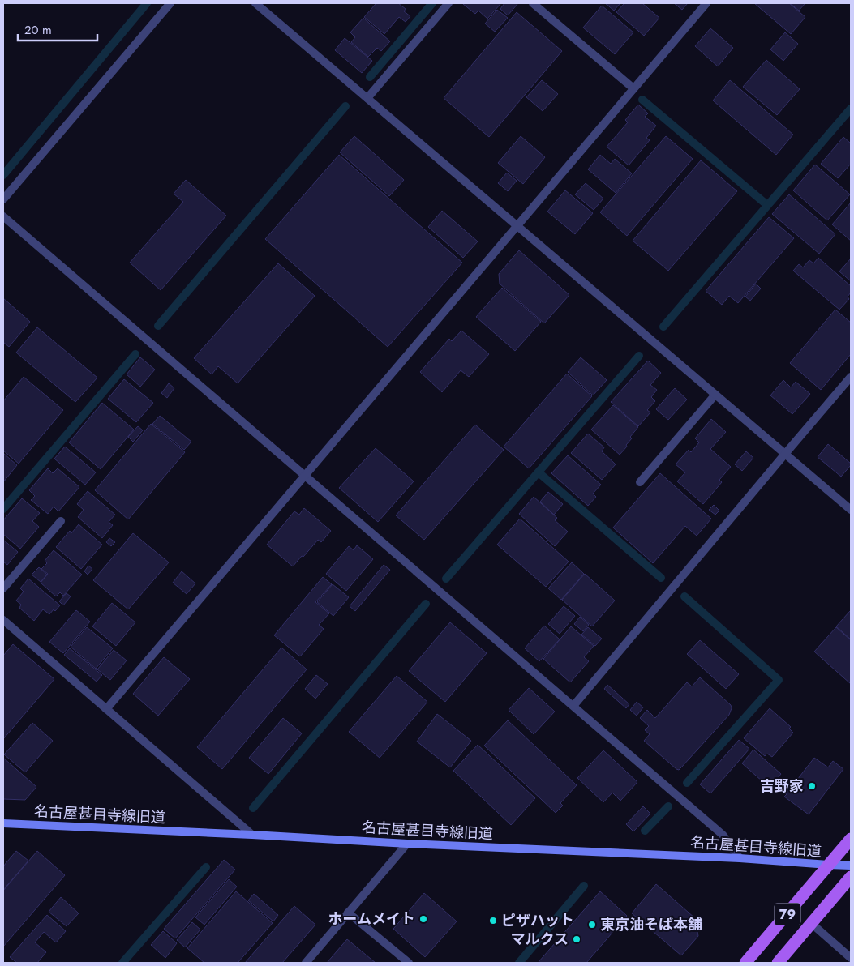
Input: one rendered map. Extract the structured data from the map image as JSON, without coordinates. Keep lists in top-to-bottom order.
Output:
{
  "streets": {
    "main road": ["79"],
    "street": ["名古屋甚目寺線旧道"]
  },
  "crossings": [
    ["名古屋甚目寺線旧道", "79"]
  ],
  "places": [
    "吉野家",
    "ホームメイト",
    "ピザハット",
    "東京油そば本舗",
    "マルクス"
  ],
  "scale_bar": "20 m"
}
